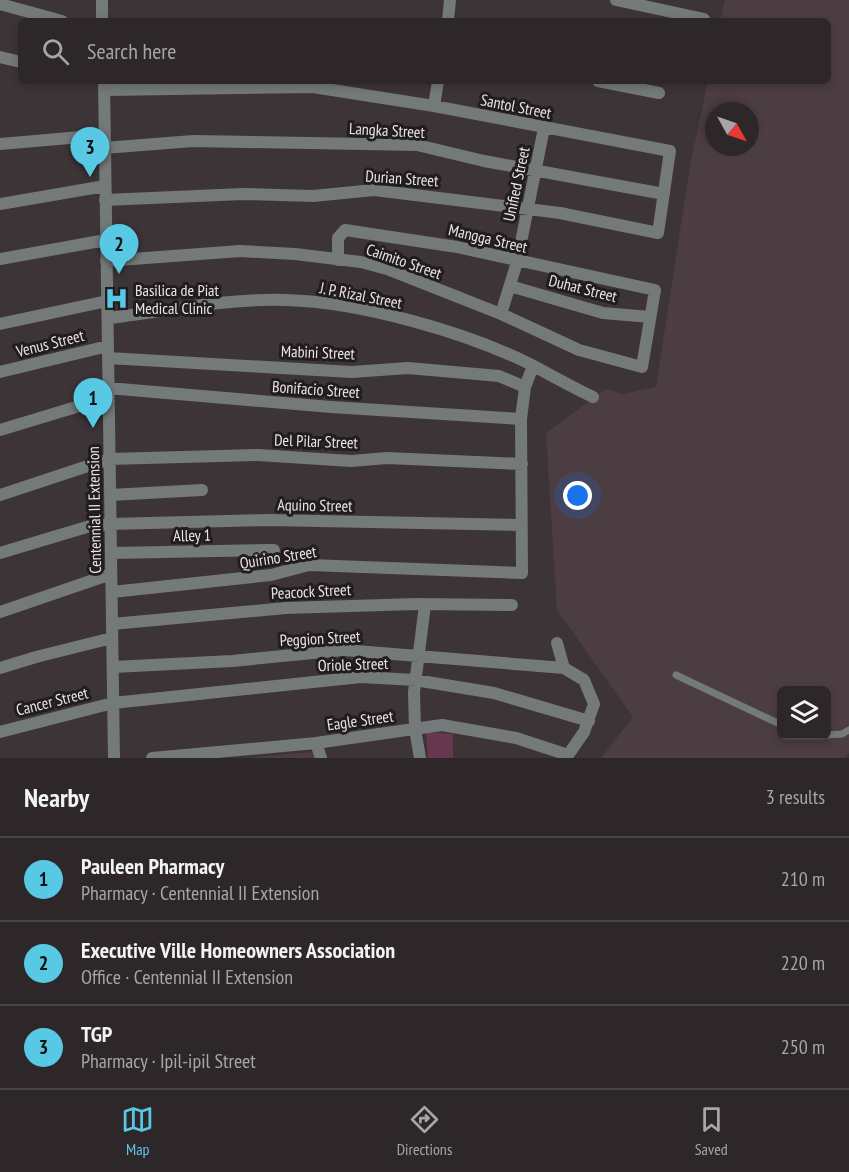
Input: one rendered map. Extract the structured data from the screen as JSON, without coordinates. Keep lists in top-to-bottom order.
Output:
{
  "streets": {
    "street": [
      "Santol Street",
      "Langka Street",
      "Durian Street",
      "Unified Street",
      "Mangga Street",
      "Caimito Street",
      "Duhat Street",
      "J. P. Rizal Street",
      "Venus Street",
      "Mabini Street",
      "Bonifacio Street",
      "Del Pilar Street",
      "Aquino Street",
      "Centennial II Extension",
      "Alley 1",
      "Quirino Street",
      "Peacock Street",
      "Peggion Street",
      "Oriole Street",
      "Cancer Street",
      "Eagle Street"
    ]
  },
  "crossings": [
    ["Santol Street", "Langka Street"],
    ["Santol Street", "Durian Street"],
    ["Santol Street", "Unified Street"],
    ["Santol Street", "Centennial II Extension"],
    ["Langka Street", "Durian Street"],
    ["Langka Street", "Unified Street"],
    ["Langka Street", "Centennial II Extension"],
    ["Durian Street", "Unified Street"],
    ["Durian Street", "Centennial II Extension"],
    ["Unified Street", "Mangga Street"],
    ["Unified Street", "Caimito Street"],
    ["Unified Street", "Duhat Street"],
    ["Mangga Street", "Caimito Street"],
    ["Mangga Street", "Duhat Street"],
    ["Caimito Street", "Duhat Street"],
    ["Caimito Street", "Centennial II Extension"],
    ["J. P. Rizal Street", "Centennial II Extension"],
    ["Venus Street", "Mabini Street"],
    ["Venus Street", "Centennial II Extension"],
    ["Mabini Street", "Centennial II Extension"],
    ["Bonifacio Street", "Centennial II Extension"],
    ["Del Pilar Street", "Centennial II Extension"],
    ["Aquino Street", "Centennial II Extension"],
    ["Aquino Street", "Quirino Street"],
    ["Centennial II Extension", "Alley 1"],
    ["Centennial II Extension", "Quirino Street"],
    ["Centennial II Extension", "Peacock Street"],
    ["Centennial II Extension", "Peggion Street"],
    ["Centennial II Extension", "Oriole Street"],
    ["Centennial II Extension", "Cancer Street"],
    ["Oriole Street", "Cancer Street"]
  ],
  "places": {
    "hospital": ["Basilica de Piat Medical Clinic"]
  },
  "north": "bottom right",
  "page": {
    "search": "Search here",
    "pins": ["3", "2", "1"],
    "heading": ["Nearby", "3 results"],
    "list": [
      {
        "mark": "1",
        "name": "Pauleen Pharmacy",
        "note": "Pharmacy · Centennial II Extension",
        "value": "210 m"
      },
      {
        "mark": "2",
        "name": "Executive Ville Homeowners Association",
        "note": "Office · Centennial II Extension",
        "value": "220 m"
      },
      {
        "mark": "3",
        "name": "TGP",
        "note": "Pharmacy · Ipil-ipil Street",
        "value": "250 m"
      }
    ],
    "nav": ["Map", "Directions", "Saved"]
  }
}
